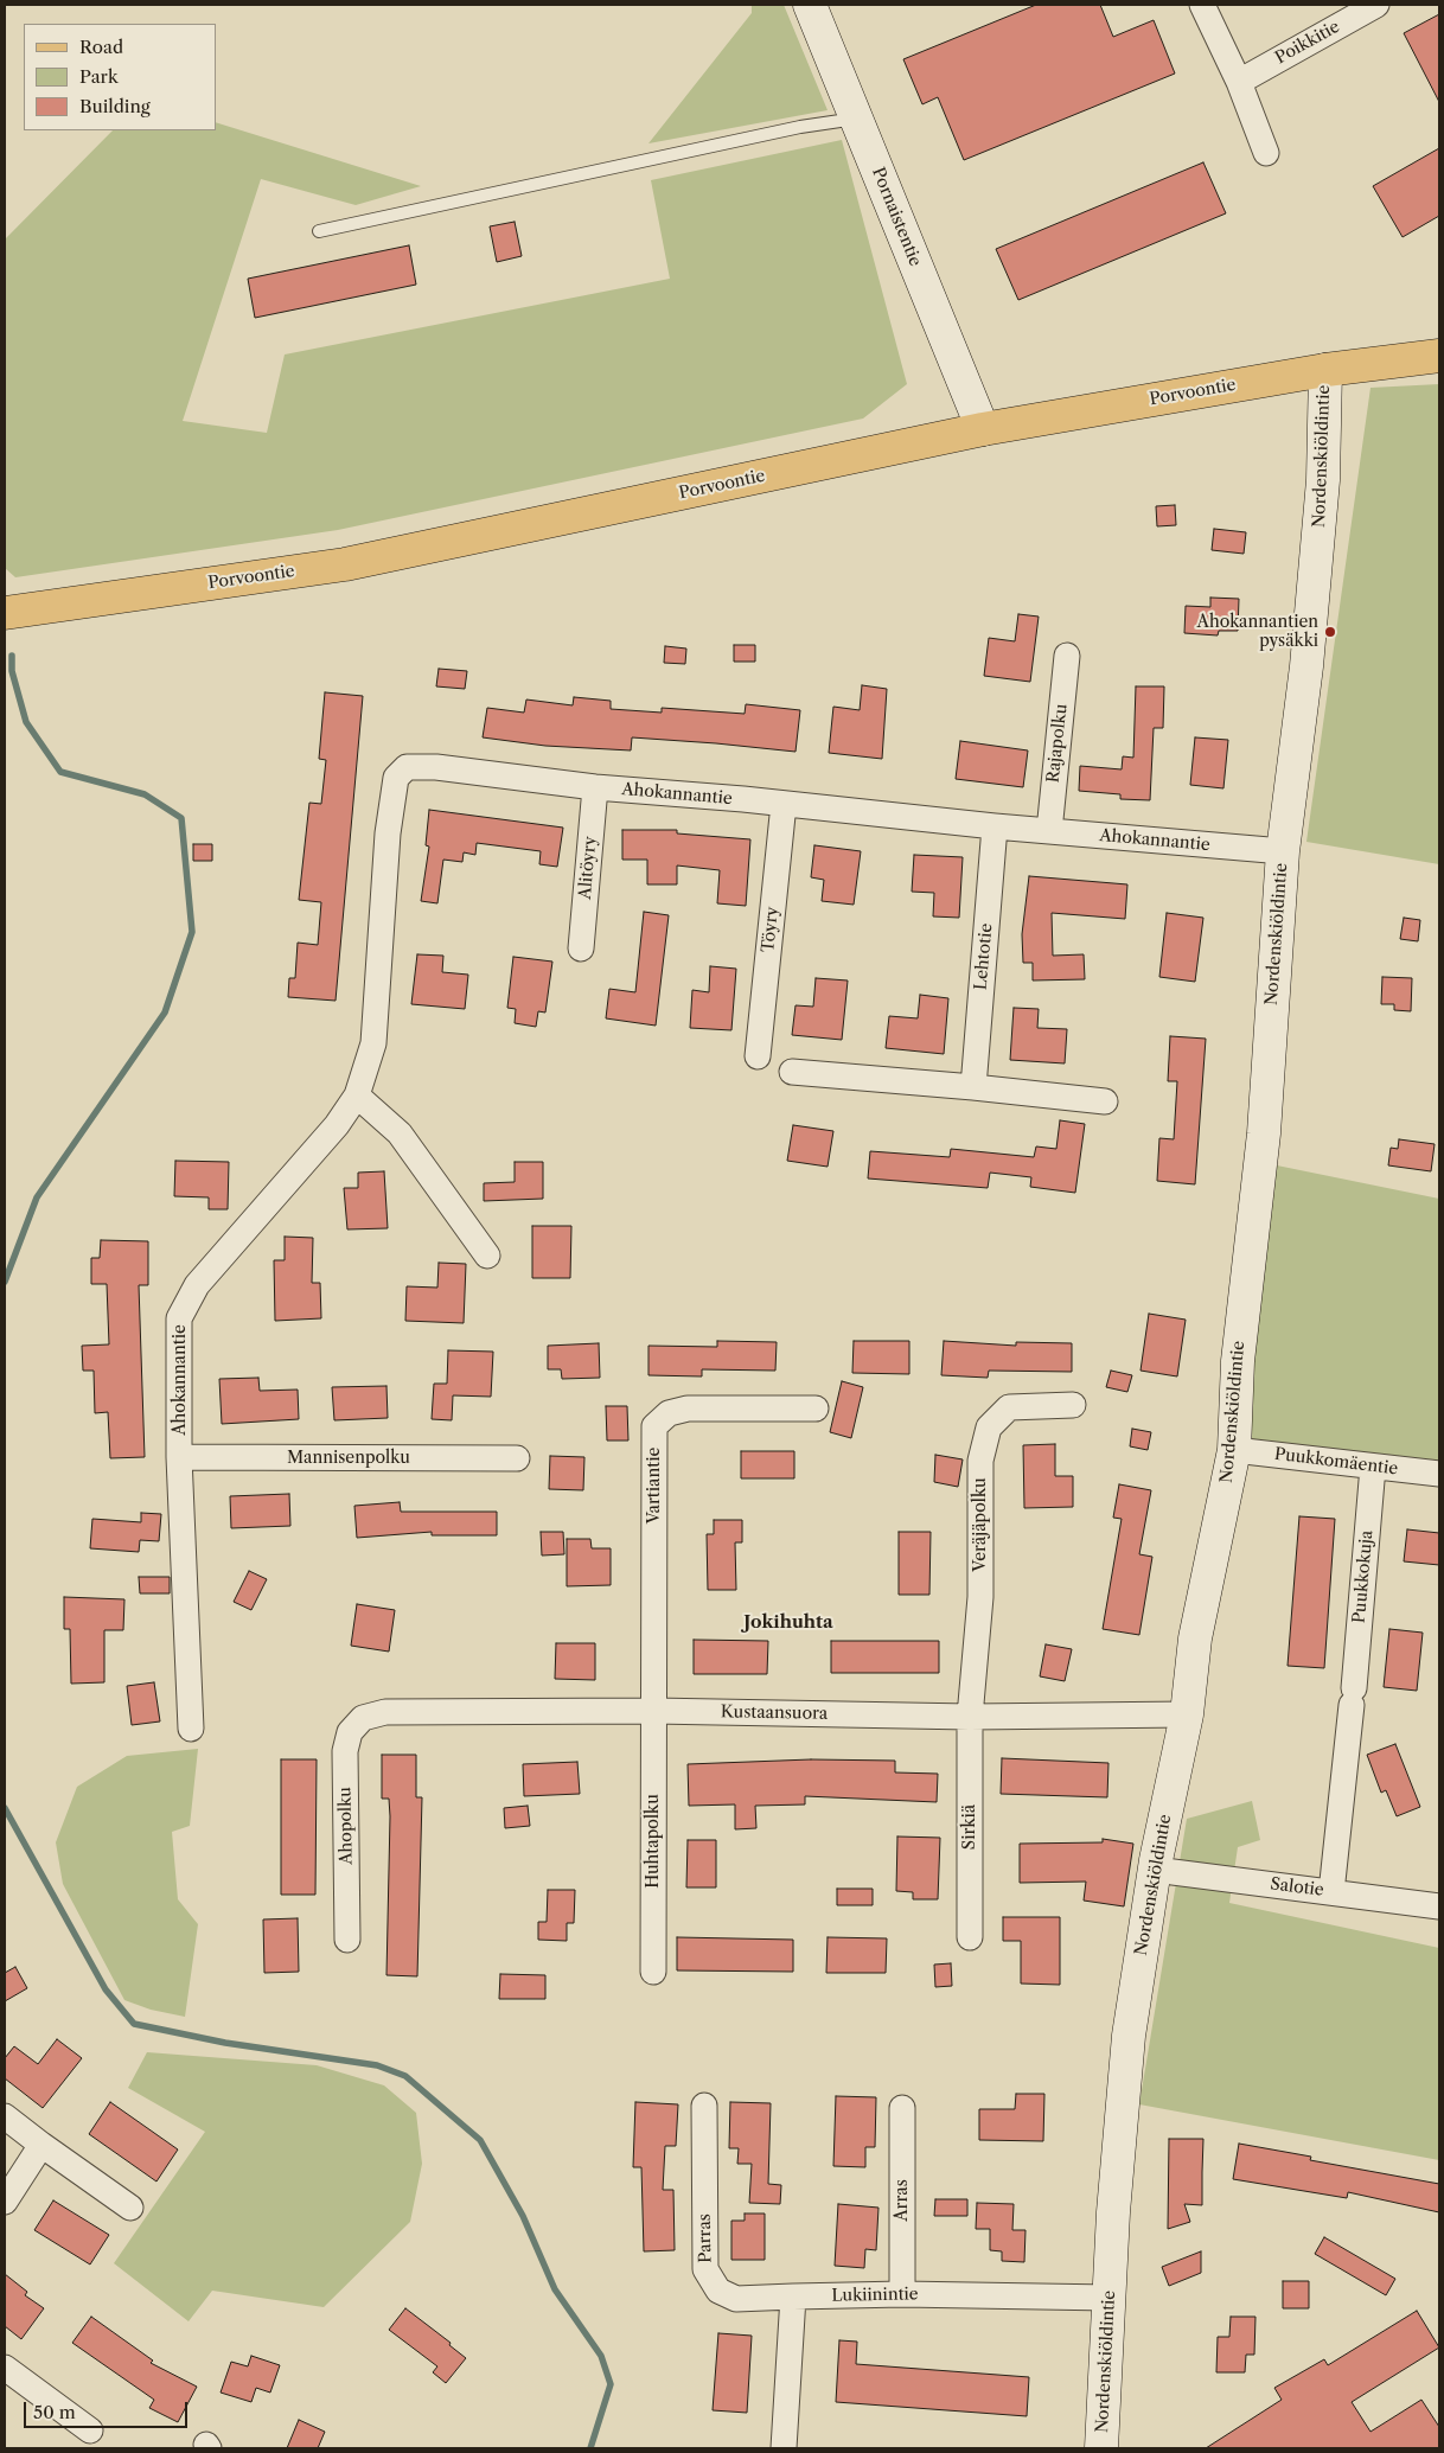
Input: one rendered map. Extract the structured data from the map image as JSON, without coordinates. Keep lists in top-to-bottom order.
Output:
{
  "streets": {
    "main road": ["Pornaistentie", "Porvoontie", "Nordenskiöldintie"],
    "street": [
      "Poikkitie",
      "Rajapolku",
      "Ahokannantie",
      "Alitöyry",
      "Töyry",
      "Lehtotie",
      "Mannisenpolku",
      "Puukkomäentie",
      "Vartiantie",
      "Veräjäpolku",
      "Puukkokuja",
      "Kustaansuora",
      "Ahopolku",
      "Sirkiä",
      "Huhtapolku",
      "Salotie",
      "Arras",
      "Parras",
      "Lukiinintie"
    ]
  },
  "crossings": [
    ["Pornaistentie", "Porvoontie"],
    ["Porvoontie", "Nordenskiöldintie"],
    ["Nordenskiöldintie", "Ahokannantie"],
    ["Nordenskiöldintie", "Puukkomäentie"],
    ["Nordenskiöldintie", "Kustaansuora"],
    ["Nordenskiöldintie", "Salotie"],
    ["Nordenskiöldintie", "Lukiinintie"],
    ["Rajapolku", "Ahokannantie"],
    ["Ahokannantie", "Alitöyry"],
    ["Ahokannantie", "Töyry"],
    ["Ahokannantie", "Lehtotie"],
    ["Ahokannantie", "Mannisenpolku"],
    ["Puukkomäentie", "Puukkokuja"],
    ["Vartiantie", "Kustaansuora"],
    ["Vartiantie", "Huhtapolku"],
    ["Veräjäpolku", "Kustaansuora"],
    ["Veräjäpolku", "Sirkiä"],
    ["Puukkokuja", "Salotie"],
    ["Kustaansuora", "Ahopolku"],
    ["Kustaansuora", "Sirkiä"],
    ["Kustaansuora", "Huhtapolku"],
    ["Arras", "Lukiinintie"],
    ["Parras", "Lukiinintie"]
  ],
  "districts": ["Jokihuhta"],
  "places": ["Ahokannantien pysäkki"],
  "legend": ["Road", "Park", "Building"],
  "scale_bar": "50 m"
}
